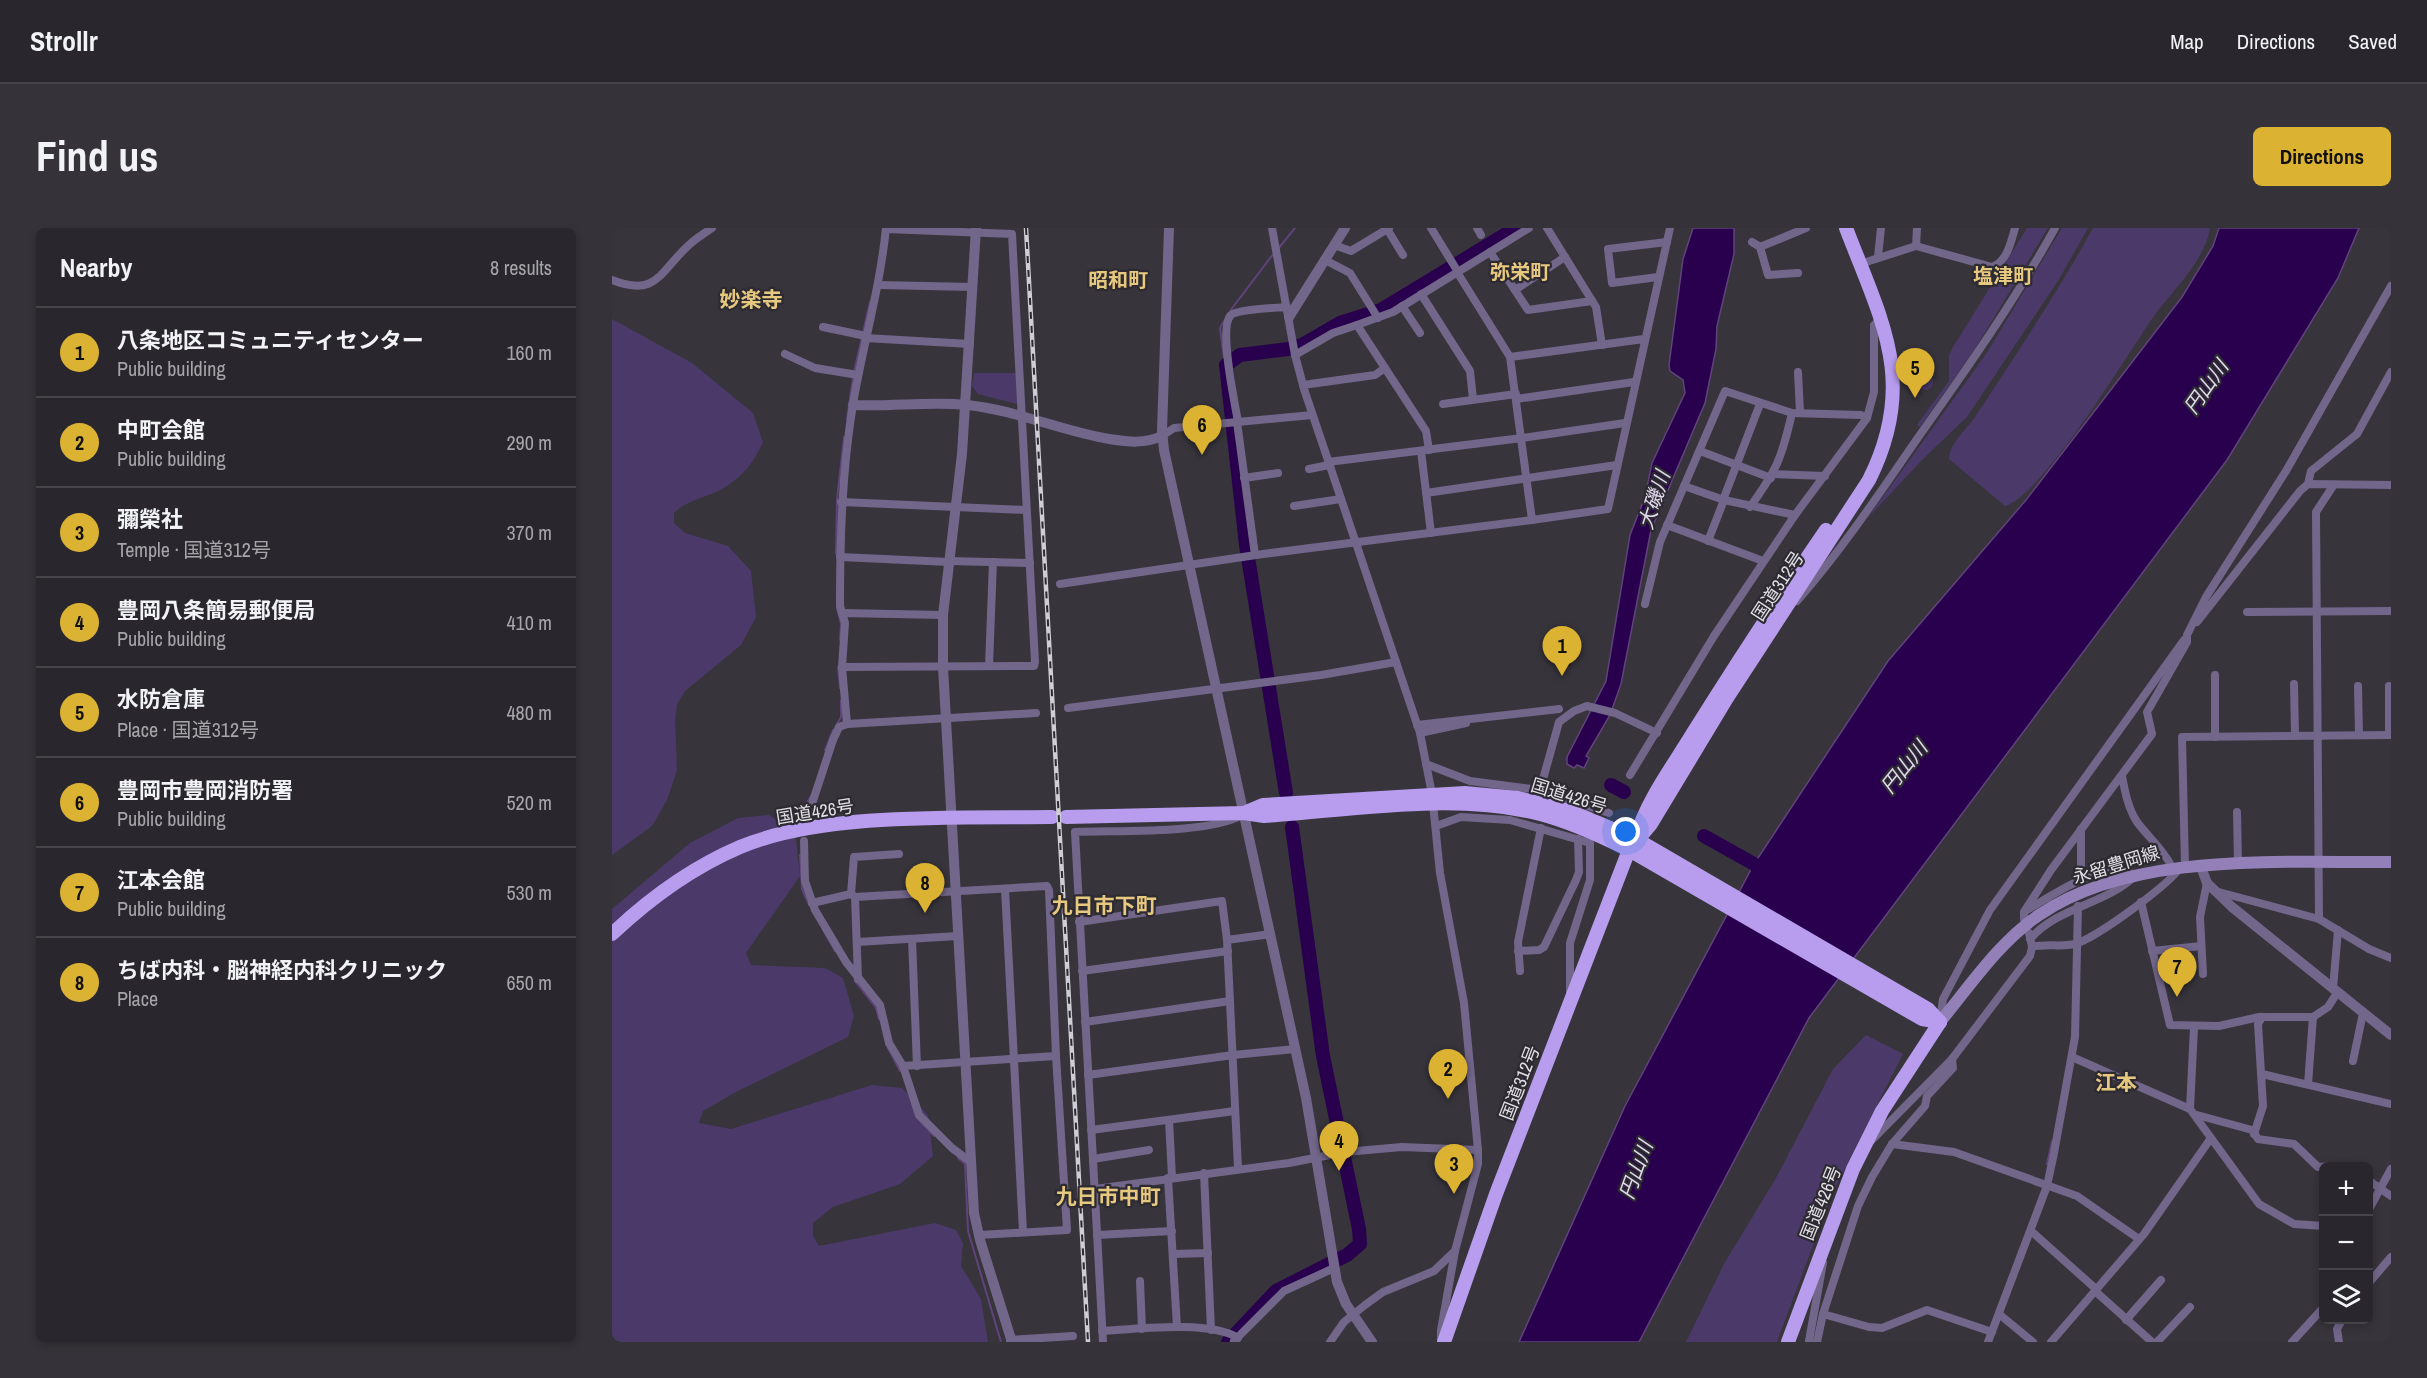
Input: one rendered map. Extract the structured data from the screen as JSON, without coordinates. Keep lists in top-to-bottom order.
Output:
{
  "streets": {
    "highway": ["国道312号", "国道426号"],
    "main road": ["永留豊岡線"]
  },
  "crossings": [
    ["国道312号", "国道426号"],
    ["国道426号", "永留豊岡線"]
  ],
  "districts": [
    "弥栄町",
    "塩津町",
    "昭和町",
    "妙楽寺",
    "九日市下町",
    "江本",
    "九日市中町"
  ],
  "water": ["円山川", "大磯川"],
  "page": {
    "header": "Strollr",
    "nav": ["Map", "Directions", "Saved"],
    "buttons": "Directions",
    "title": "Find us",
    "heading": ["Nearby", "8 results"],
    "list": [
      {
        "mark": "1",
        "name": "八条地区コミュニティセンター",
        "note": "Public building",
        "value": "160 m"
      },
      {
        "mark": "2",
        "name": "中町会館",
        "note": "Public building",
        "value": "290 m"
      },
      {
        "mark": "3",
        "name": "彌榮社",
        "note": "Temple · 国道312号",
        "value": "370 m"
      },
      {
        "mark": "4",
        "name": "豊岡八条簡易郵便局",
        "note": "Public building",
        "value": "410 m"
      },
      {
        "mark": "5",
        "name": "水防倉庫",
        "note": "Place · 国道312号",
        "value": "480 m"
      },
      {
        "mark": "6",
        "name": "豊岡市豊岡消防署",
        "note": "Public building",
        "value": "520 m"
      },
      {
        "mark": "7",
        "name": "江本会館",
        "note": "Public building",
        "value": "530 m"
      },
      {
        "mark": "8",
        "name": "ちば内科・脳神経内科クリニック",
        "note": "Place",
        "value": "650 m"
      }
    ],
    "pins": [
      "5",
      "6",
      "1",
      "8",
      "7",
      "2",
      "4",
      "3"
    ],
    "map_buttons": ["+", "−"]
  }
}
